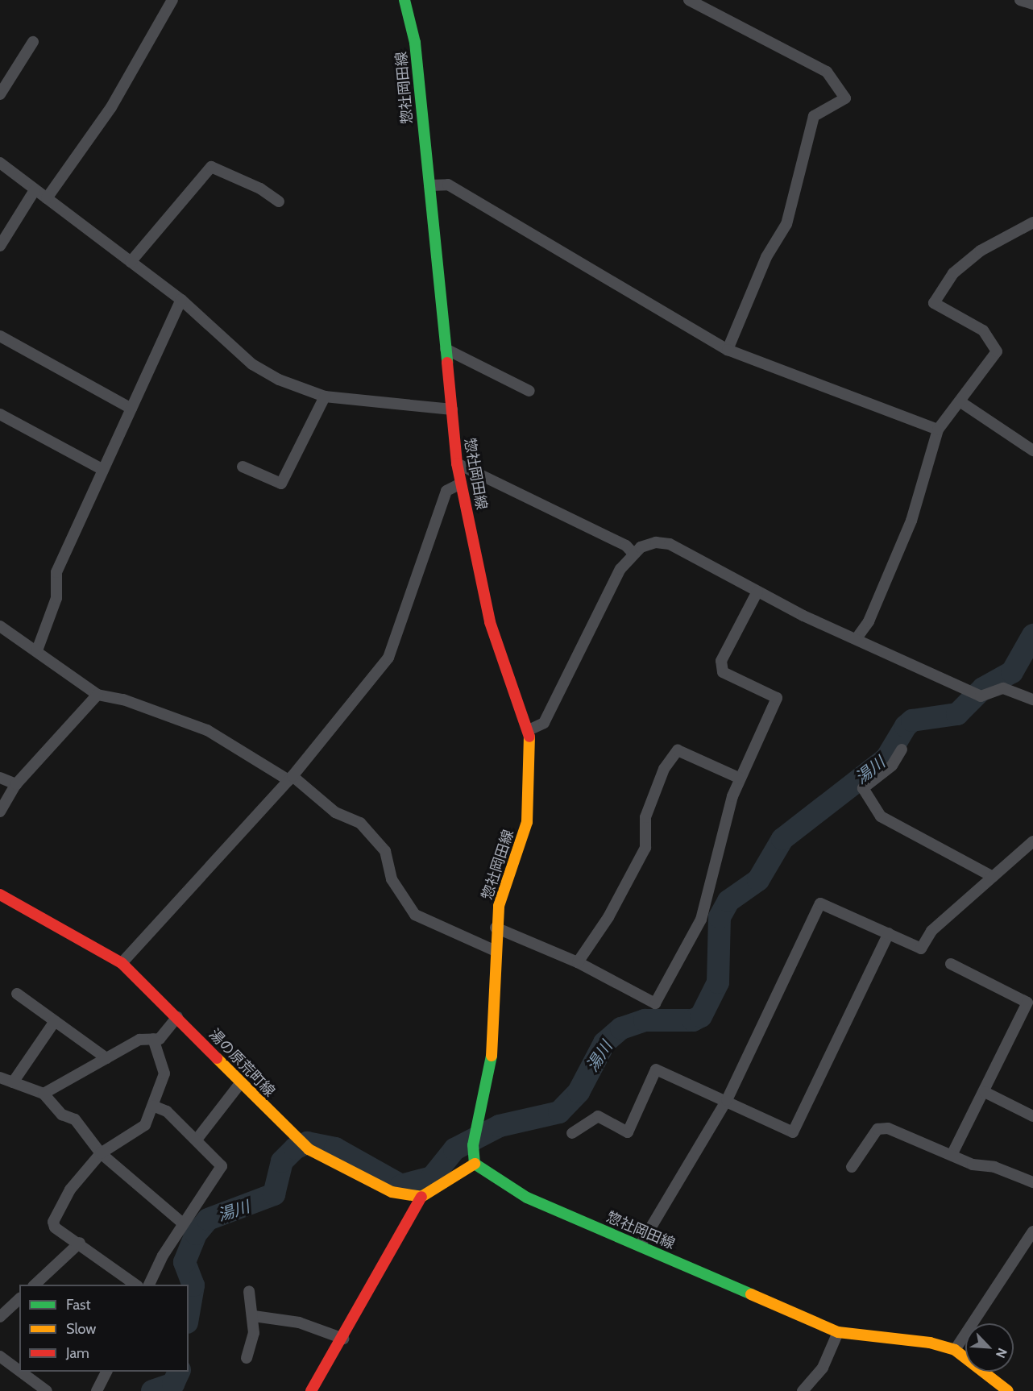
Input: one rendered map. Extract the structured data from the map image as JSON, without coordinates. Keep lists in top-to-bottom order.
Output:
{
  "streets": {
    "main road": ["惣社岡田線", "湯の原荒町線"]
  },
  "water": ["湯川"],
  "legend": ["Fast", "Slow", "Jam"],
  "north": "bottom right"
}
